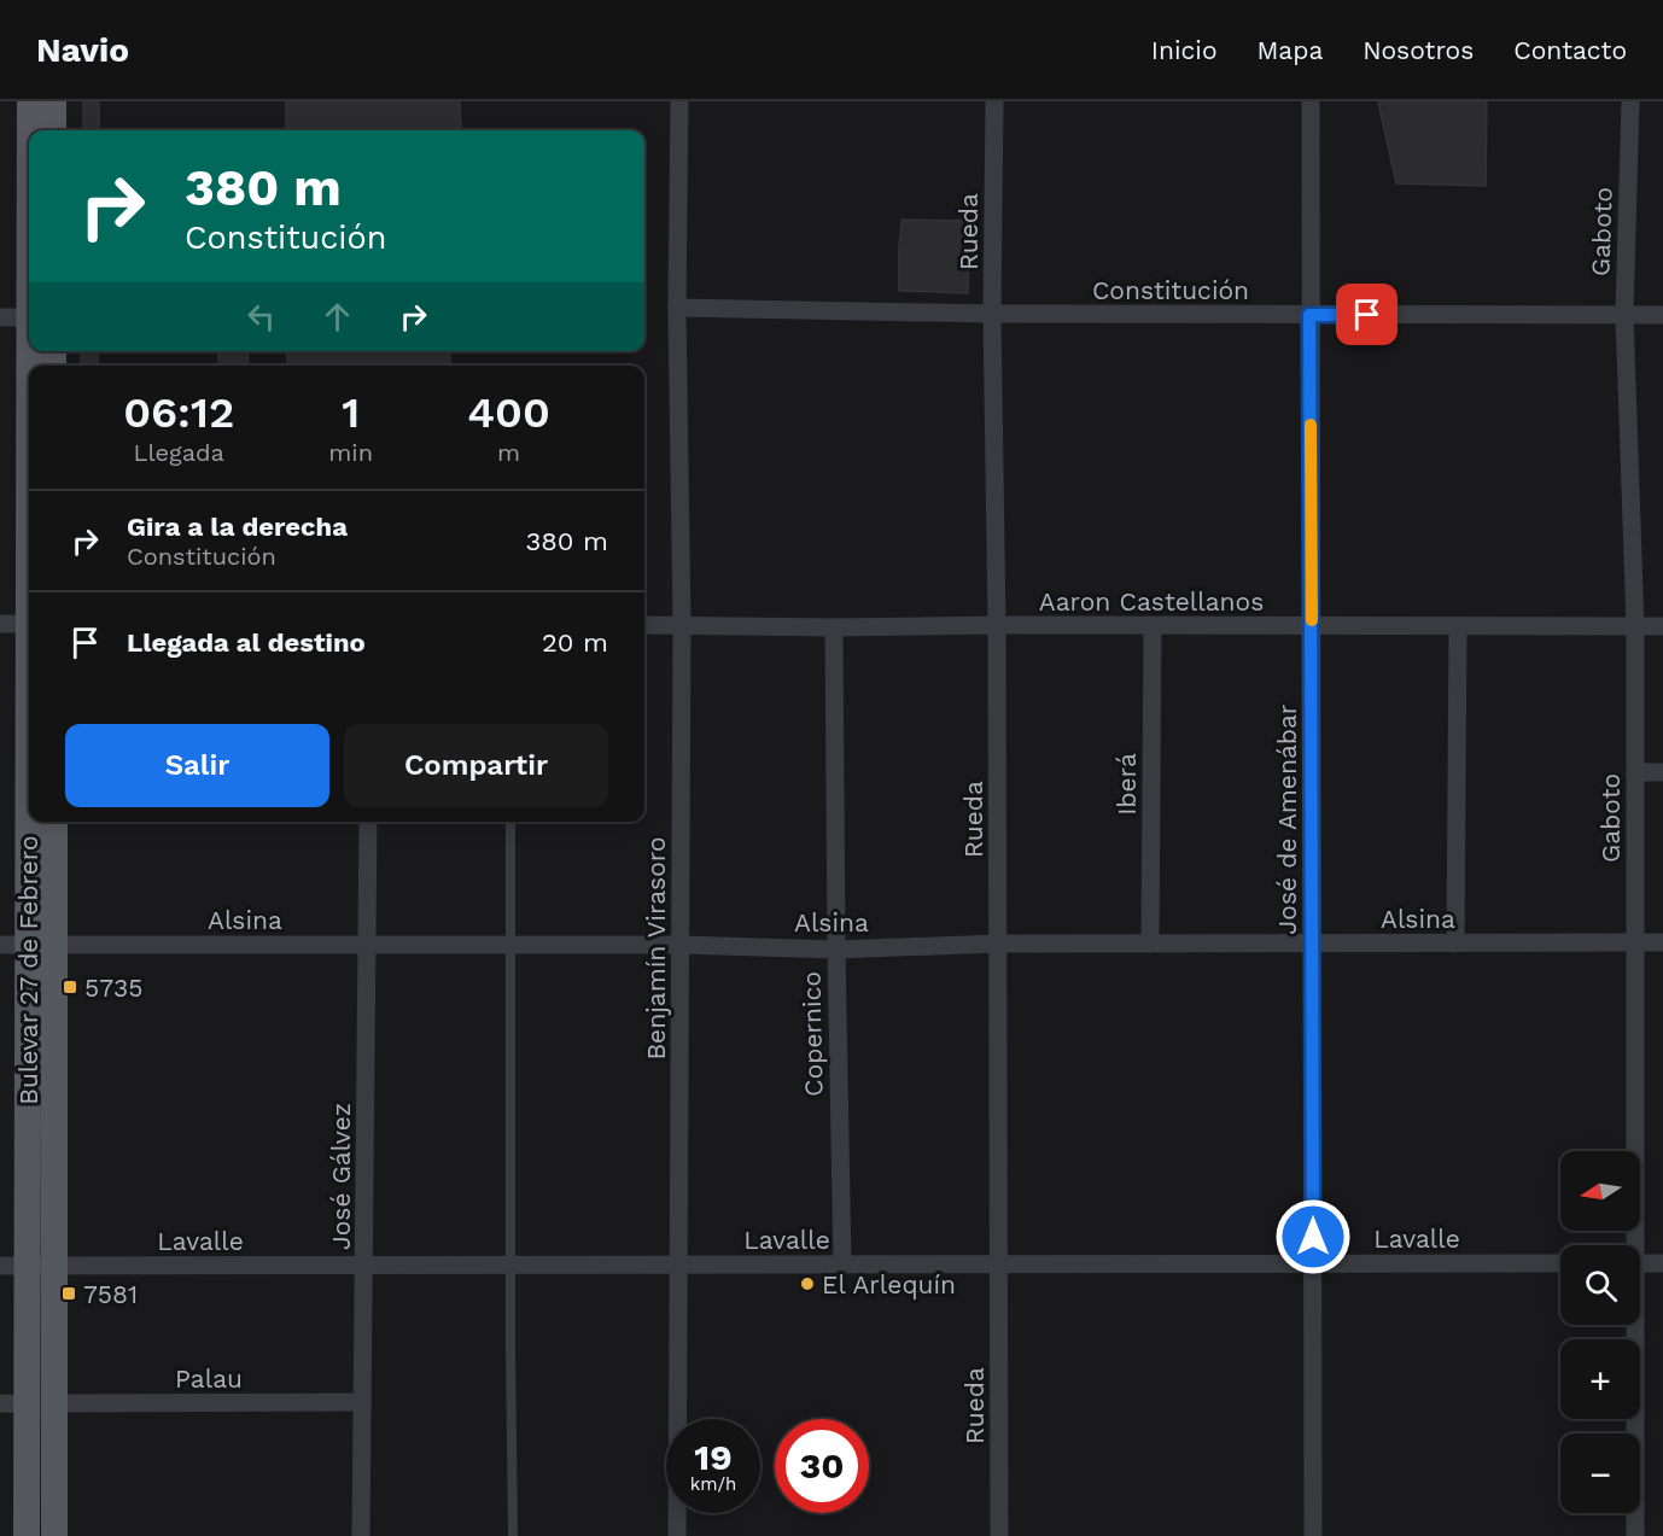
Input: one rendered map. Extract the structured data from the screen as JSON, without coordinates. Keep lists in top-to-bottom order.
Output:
{
  "streets": {
    "main road": ["Bulevar 27 de Febrero"],
    "street": [
      "Rueda",
      "Gaboto",
      "Constitución",
      "Aaron Castellanos",
      "Iberá",
      "José de Amenábar",
      "Alsina",
      "Benjamín Virasoro",
      "Copernico",
      "José Gálvez",
      "Lavalle",
      "Palau"
    ]
  },
  "crossings": [
    ["Rueda", "Constitución"],
    ["Rueda", "Aaron Castellanos"],
    ["Rueda", "Alsina"],
    ["Rueda", "Lavalle"],
    ["Gaboto", "Constitución"],
    ["Gaboto", "Aaron Castellanos"],
    ["Gaboto", "Alsina"],
    ["Constitución", "José de Amenábar"],
    ["Constitución", "Benjamín Virasoro"],
    ["Aaron Castellanos", "Iberá"],
    ["Aaron Castellanos", "José de Amenábar"],
    ["Aaron Castellanos", "Benjamín Virasoro"],
    ["Aaron Castellanos", "Copernico"],
    ["Iberá", "Alsina"],
    ["José de Amenábar", "Alsina"],
    ["José de Amenábar", "Lavalle"],
    ["Alsina", "Benjamín Virasoro"],
    ["Alsina", "Bulevar 27 de Febrero"],
    ["Alsina", "Copernico"],
    ["Alsina", "José Gálvez"],
    ["Benjamín Virasoro", "Lavalle"],
    ["Bulevar 27 de Febrero", "Lavalle"],
    ["Bulevar 27 de Febrero", "Palau"],
    ["Copernico", "Lavalle"],
    ["José Gálvez", "Lavalle"],
    ["José Gálvez", "Palau"]
  ],
  "places": {
    "transit": ["5735", "7581"],
    "other": ["El Arlequín"]
  },
  "north": "left",
  "page": {
    "header": "Navio",
    "nav": [
      "Inicio",
      "Mapa",
      "Nosotros",
      "Contacto"
    ],
    "turn": ["380 m", "Constitución"],
    "eta": [
      "06:12",
      "Llegada",
      "1",
      "min",
      "400",
      "m"
    ],
    "list": [
      {
        "name": "Gira a la derecha",
        "note": "Constitución",
        "value": "380 m"
      },
      {
        "name": "Llegada al destino",
        "value": "20 m"
      }
    ],
    "buttons": ["Salir", "Compartir"],
    "map_buttons": ["+", "−"],
    "speed": "19 km/h",
    "limit": "30"
  }
}
